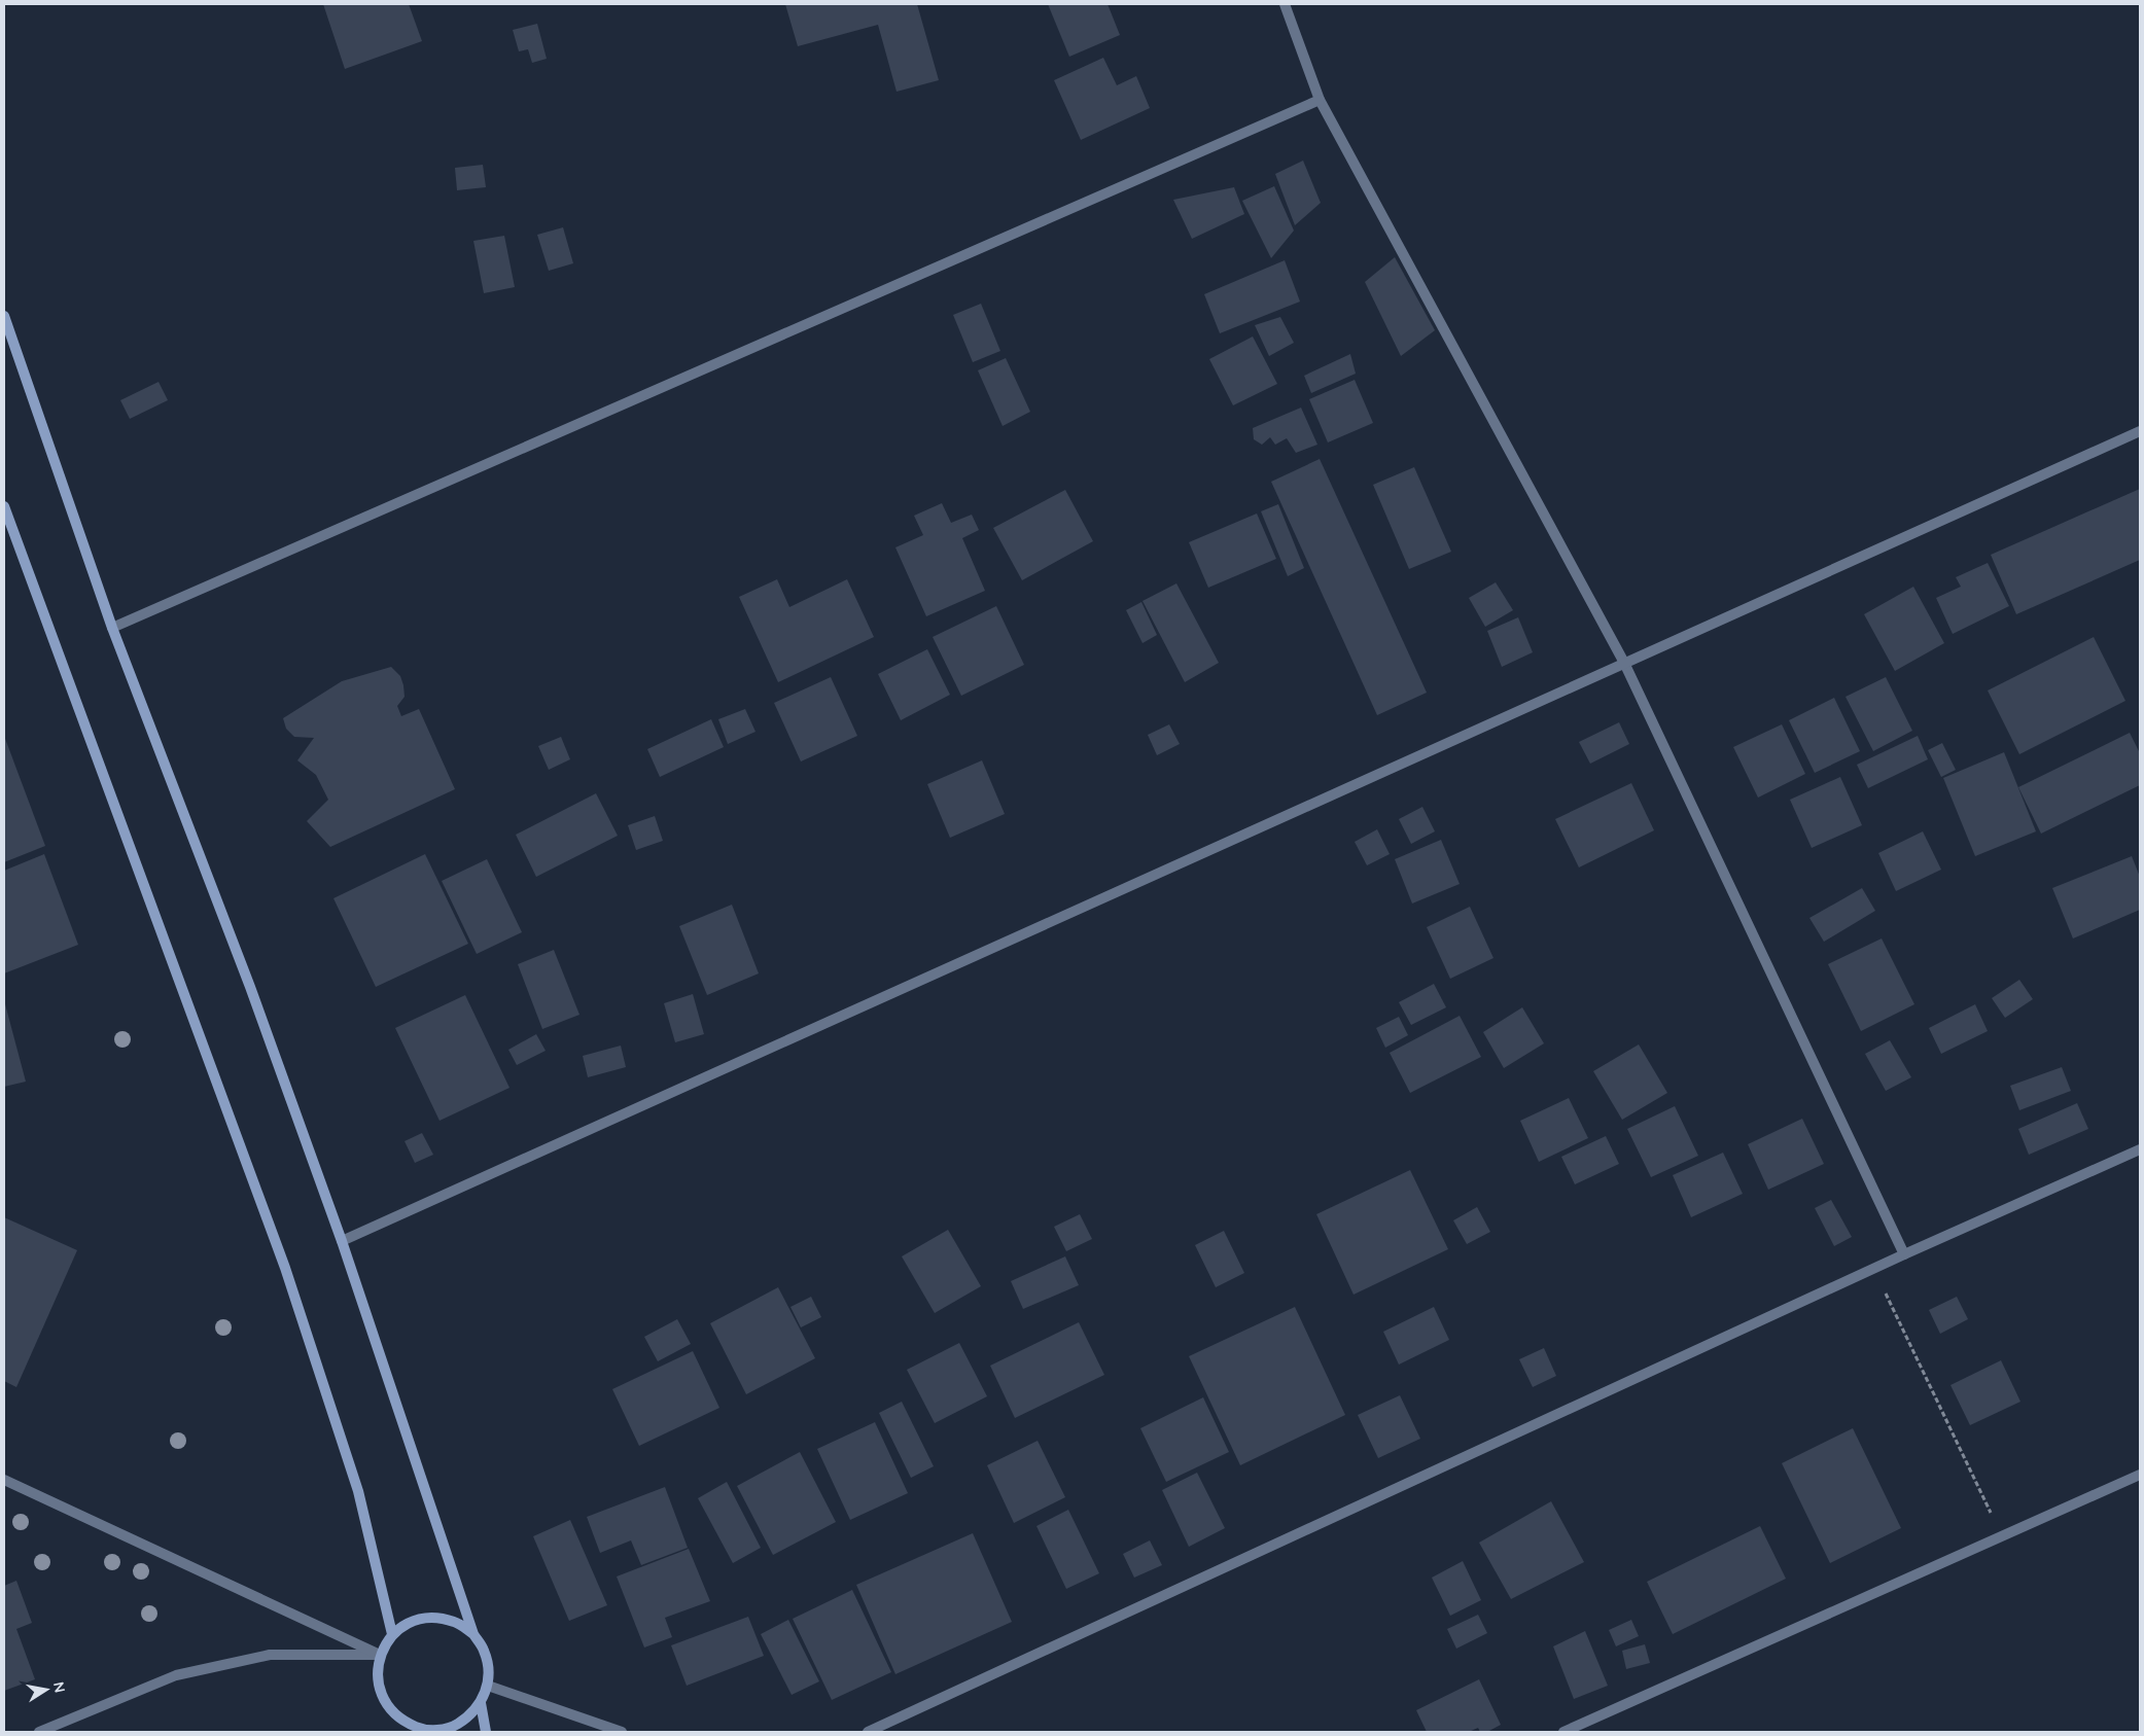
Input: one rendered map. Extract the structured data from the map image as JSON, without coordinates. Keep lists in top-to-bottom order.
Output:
{
  "north": "right"
}
